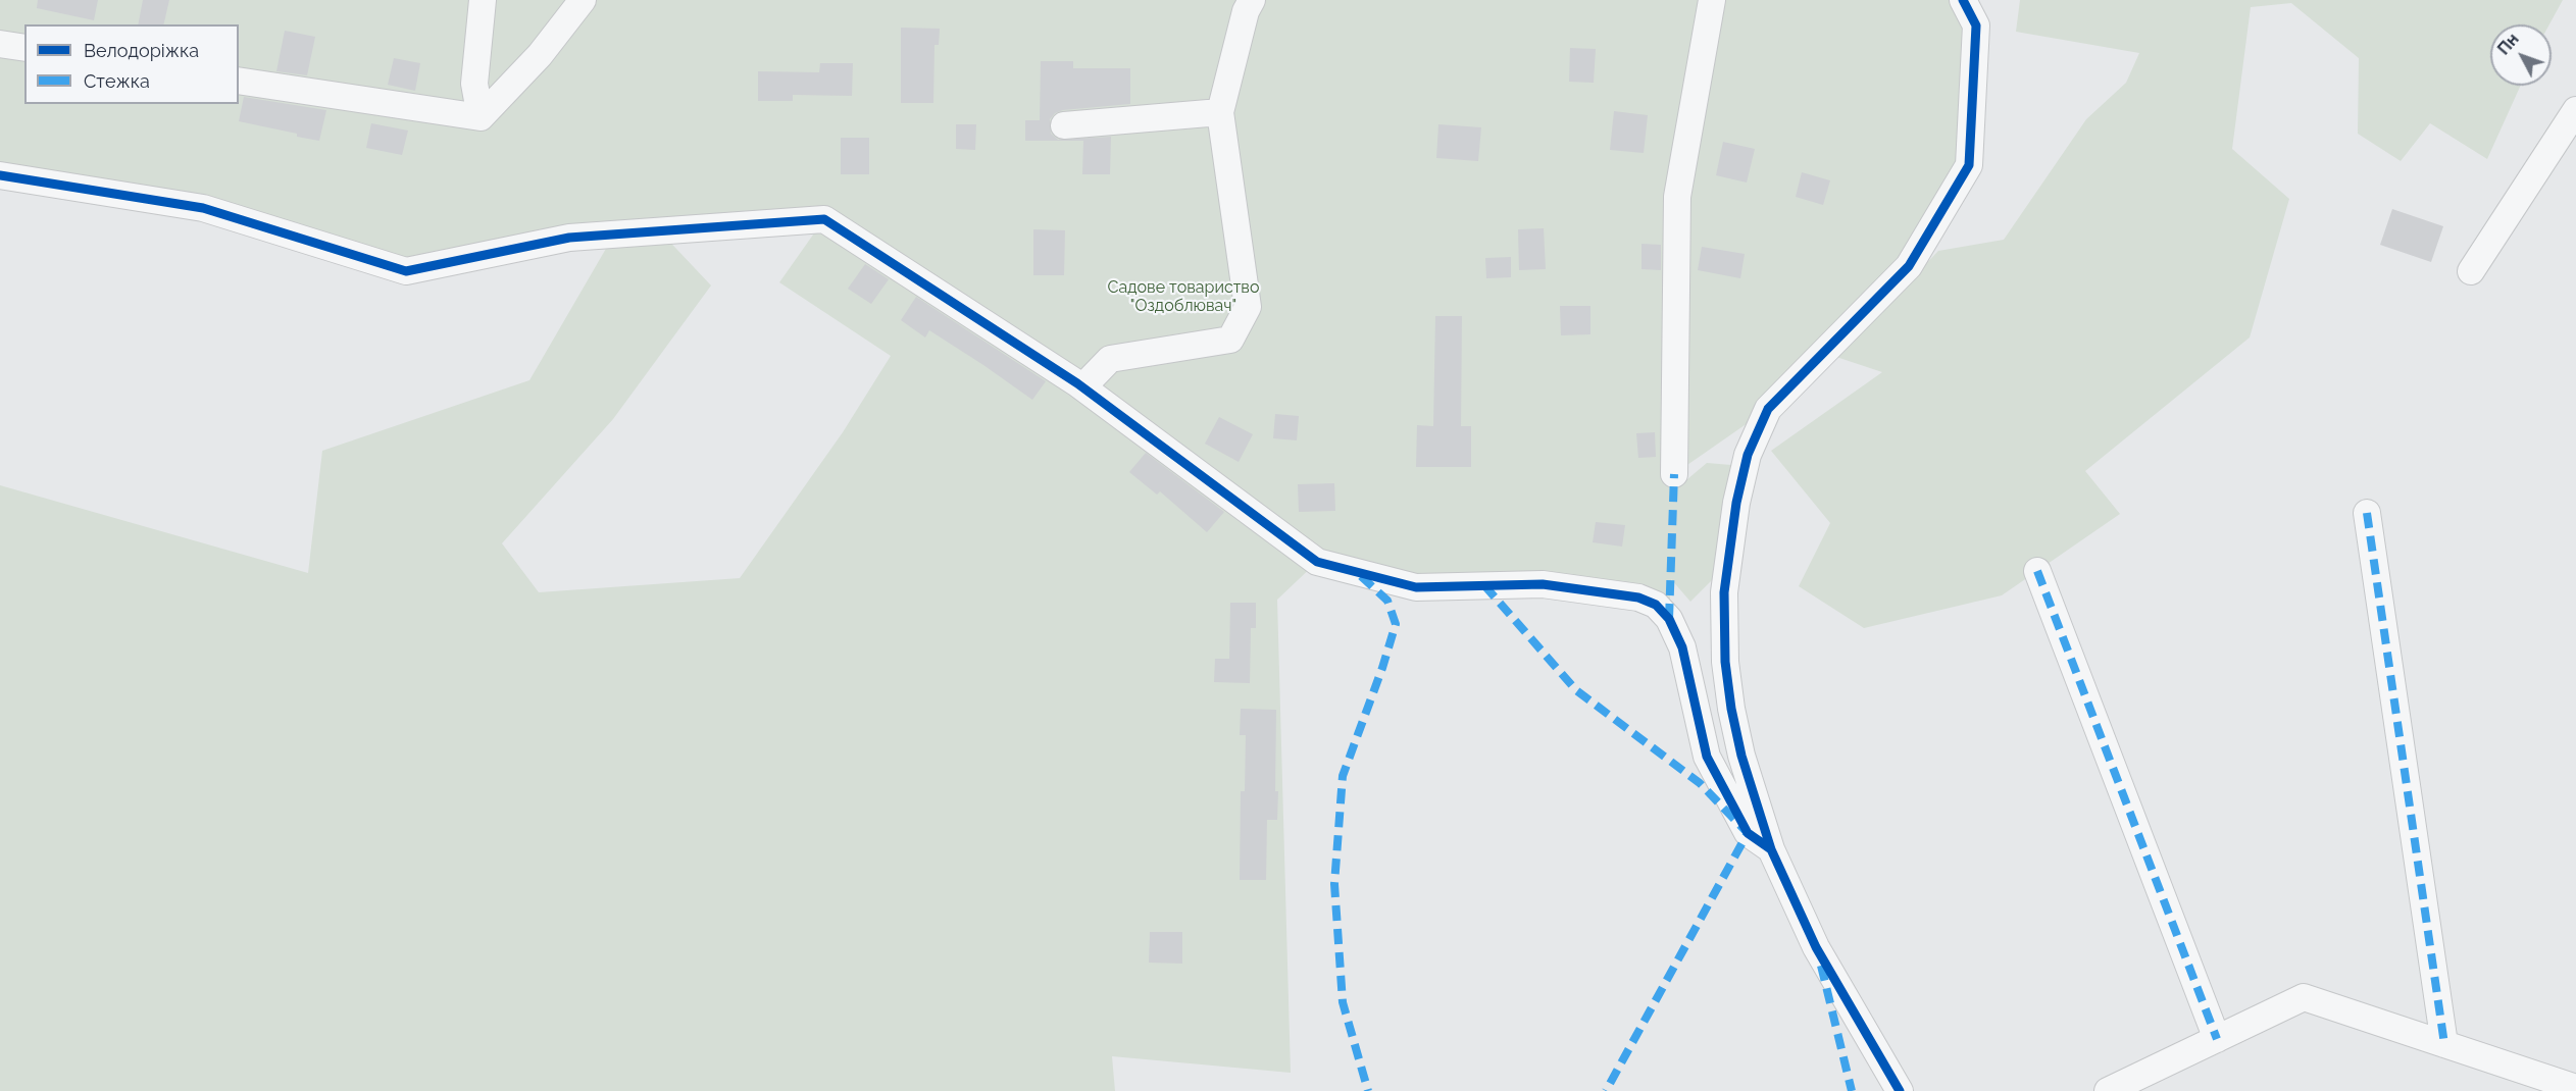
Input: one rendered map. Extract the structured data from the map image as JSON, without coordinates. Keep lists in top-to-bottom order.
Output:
{
  "parks": ["Садове товариство \"Оздоблювач\""],
  "legend": ["Велодоріжка", "Стежка"],
  "north": "top left"
}
